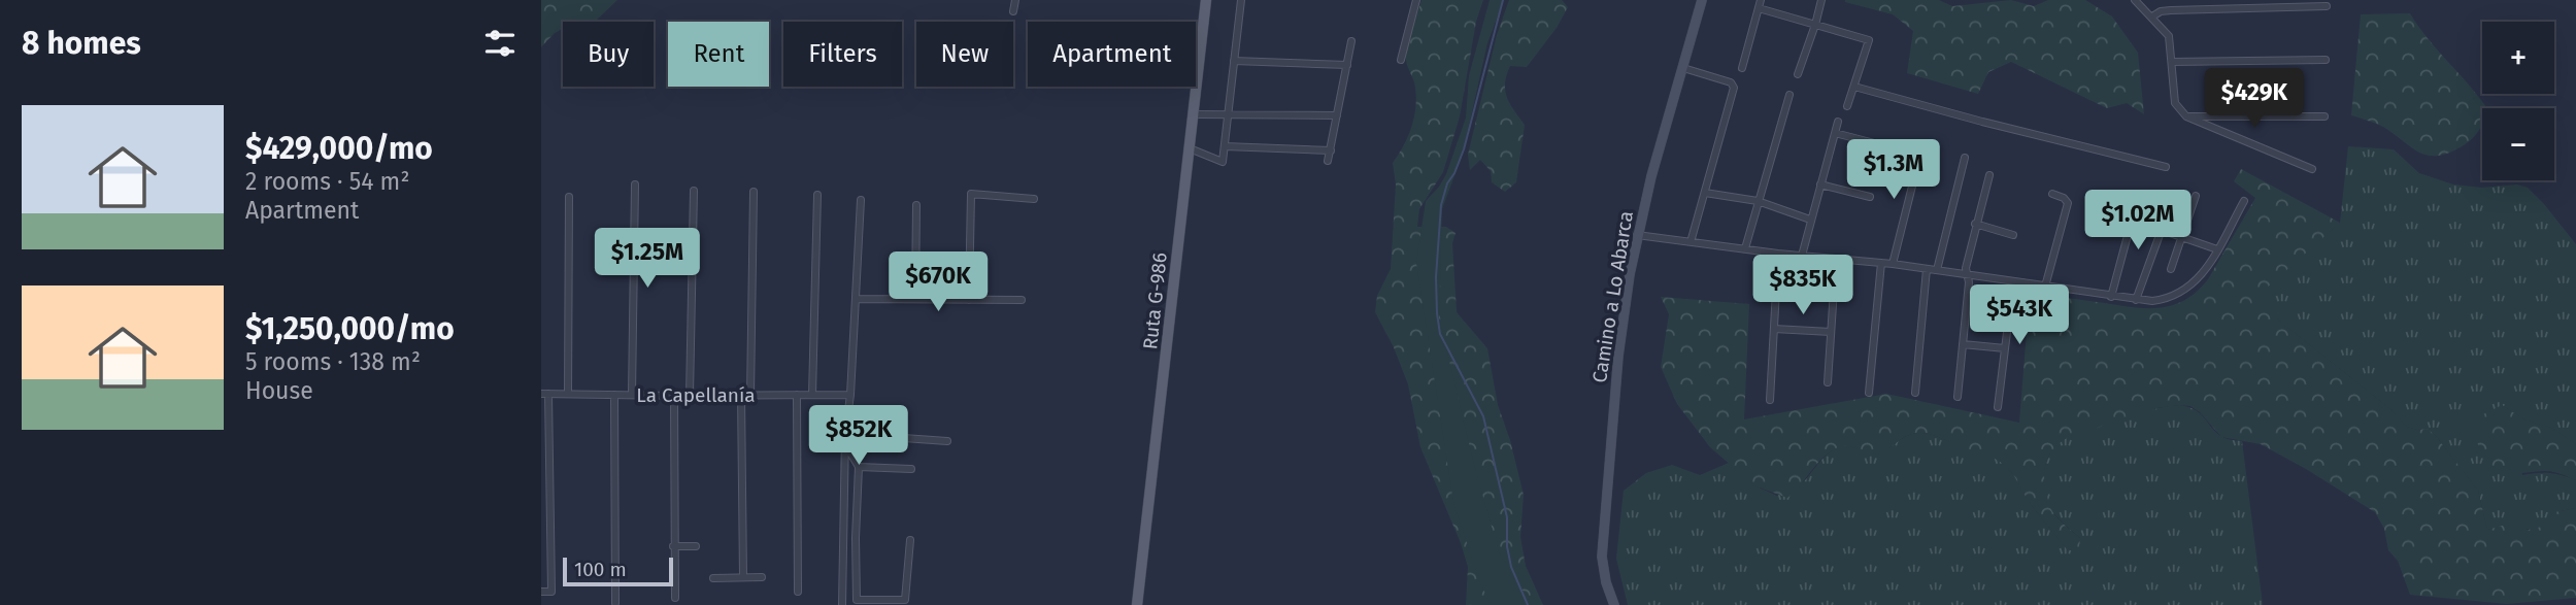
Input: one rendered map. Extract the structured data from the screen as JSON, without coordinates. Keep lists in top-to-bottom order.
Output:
{
  "streets": {
    "main road": ["Camino a Lo Abarca", "Ruta G-986"],
    "street": ["La Capellanía"]
  },
  "scale_bar": "100 m",
  "page": {
    "heading": "8 homes",
    "map_buttons": ["+", "−"],
    "chip": [
      "Buy",
      "Rent",
      "Filters",
      "New",
      "Apartment"
    ],
    "price": [
      "$429K",
      "$1.3M",
      "$1.02M",
      "$1.25M",
      "$670K",
      "$835K",
      "$543K",
      "$852K"
    ],
    "list": [
      {
        "name": "$429,000/mo",
        "note": "2 rooms · 54 m² · Apartment"
      },
      {
        "name": "$1,250,000/mo",
        "note": "5 rooms · 138 m² · House"
      }
    ],
    "scale": "100 m"
  }
}
